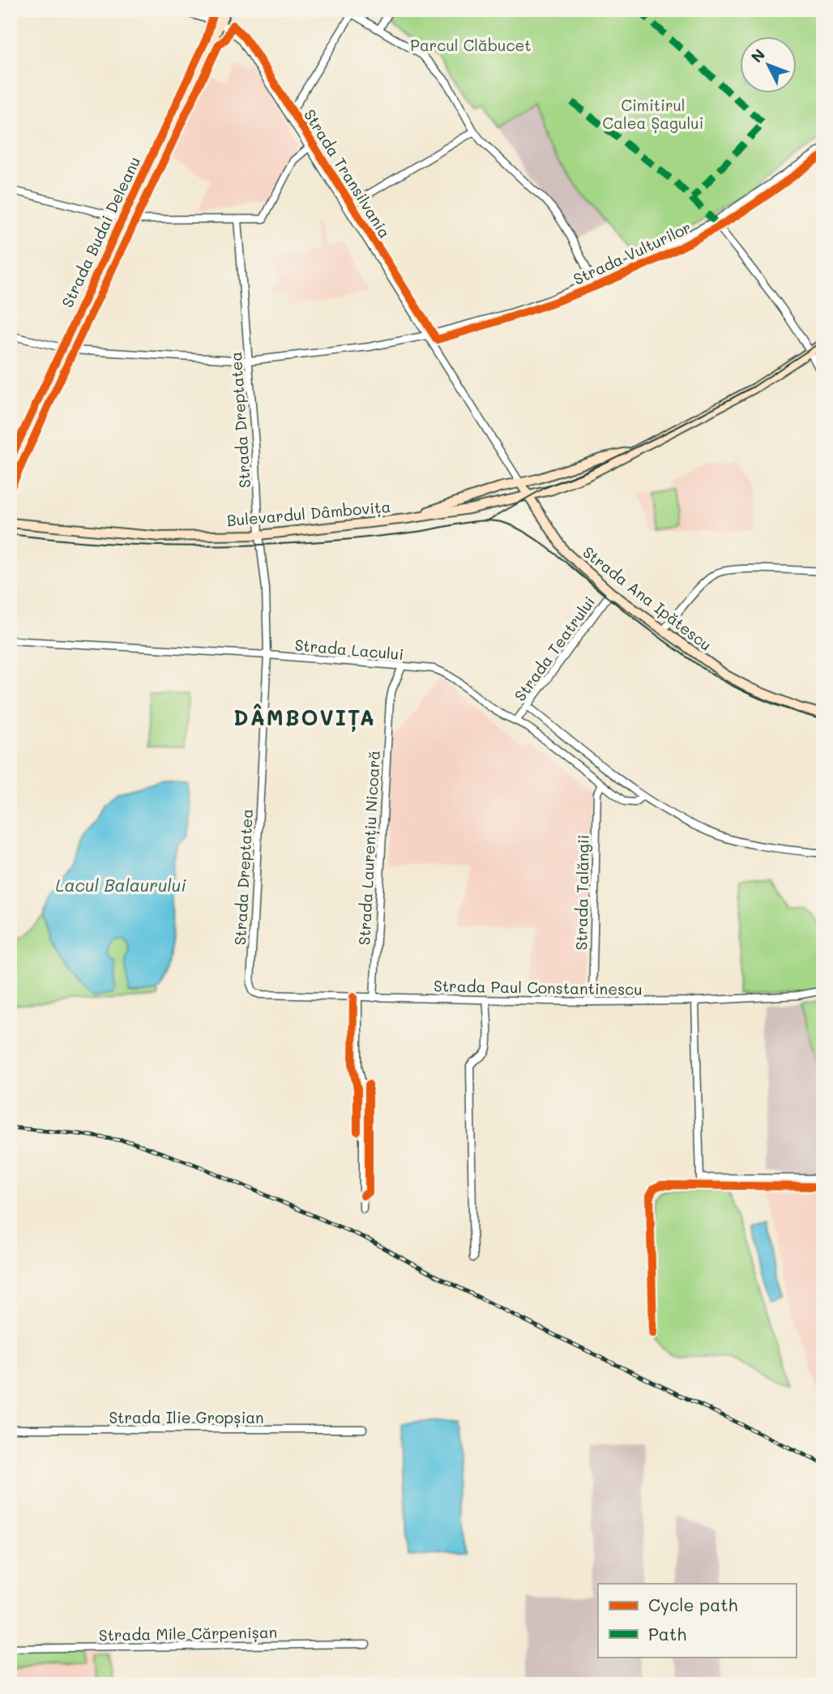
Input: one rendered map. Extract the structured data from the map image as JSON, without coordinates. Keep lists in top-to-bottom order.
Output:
{
  "streets": {
    "main road": ["Strada Budai Deleanu", "Bulevardul Dâmbovița", "Strada Ana Ipătescu"],
    "street": [
      "Strada Transilvania",
      "Strada Vulturilor",
      "Strada Dreptatea",
      "Strada Teatrului",
      "Strada Lacului",
      "Strada Laurențiu Nicoară",
      "Strada Talăngii",
      "Strada Paul Constantinescu",
      "Strada Ilie Gropșian",
      "Strada Mile Cărpenișan"
    ]
  },
  "crossings": [
    ["Strada Transilvania", "Strada Budai Deleanu"],
    ["Strada Transilvania", "Strada Vulturilor"],
    ["Strada Transilvania", "Strada Ana Ipătescu"],
    ["Strada Budai Deleanu", "Strada Vulturilor"],
    ["Strada Vulturilor", "Strada Dreptatea"],
    ["Strada Vulturilor", "Strada Ana Ipătescu"],
    ["Strada Dreptatea", "Bulevardul Dâmbovița"],
    ["Strada Dreptatea", "Strada Lacului"],
    ["Strada Dreptatea", "Strada Paul Constantinescu"],
    ["Bulevardul Dâmbovița", "Strada Ana Ipătescu"],
    ["Strada Ana Ipătescu", "Strada Teatrului"],
    ["Strada Teatrului", "Strada Lacului"],
    ["Strada Lacului", "Strada Laurențiu Nicoară"],
    ["Strada Lacului", "Strada Talăngii"],
    ["Strada Laurențiu Nicoară", "Strada Paul Constantinescu"],
    ["Strada Talăngii", "Strada Paul Constantinescu"]
  ],
  "districts": ["DÂMBOVIȚA"],
  "water": ["Lacul Balaurului"],
  "parks": ["Parcul Clăbucet", "Cimitirul Calea Șagului"],
  "legend": ["Cycle path", "Path"],
  "north": "top left"
}
